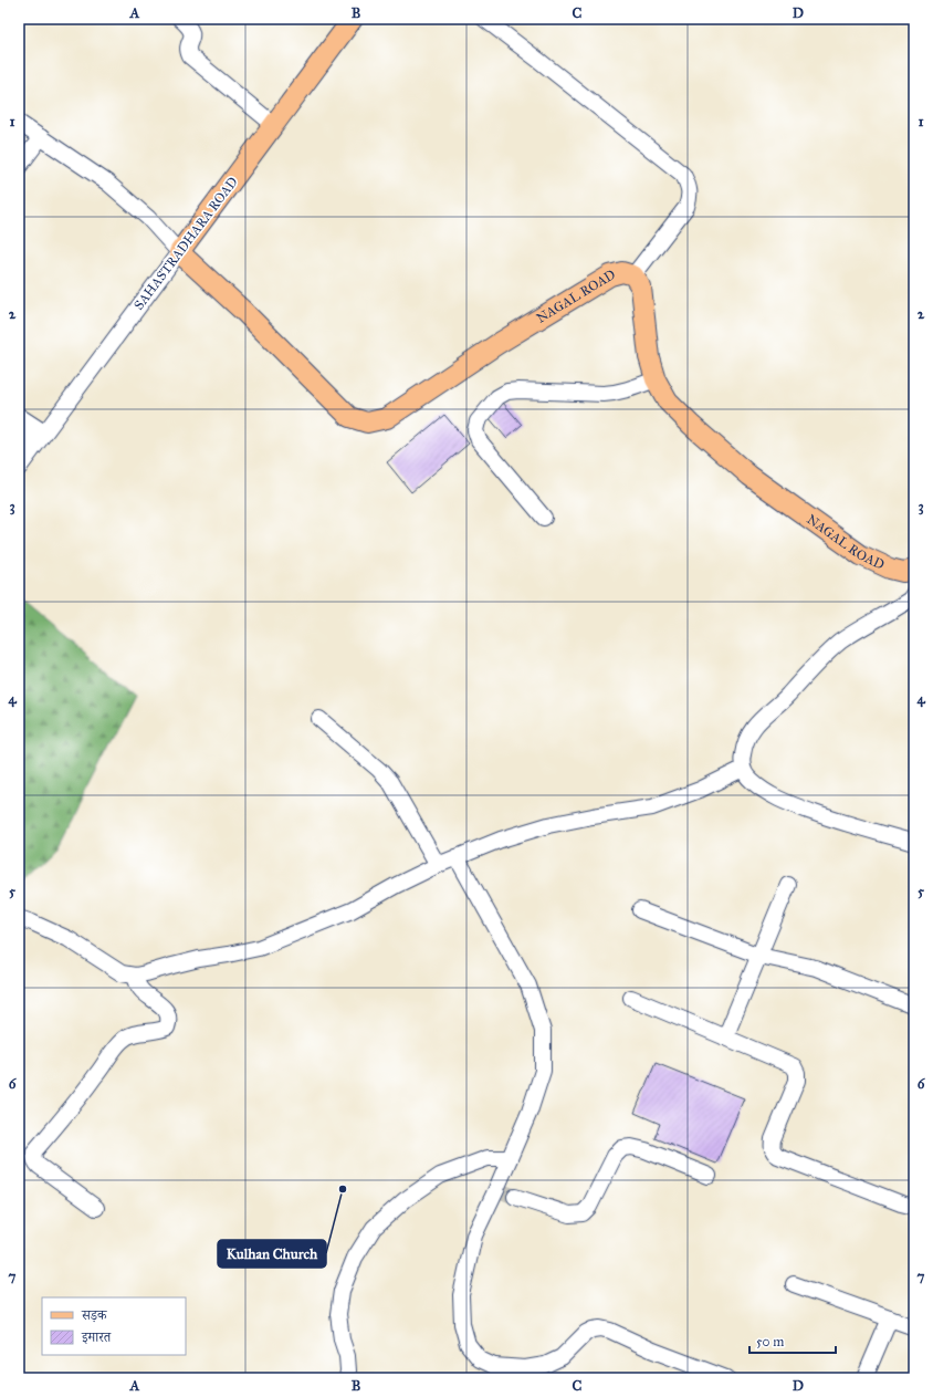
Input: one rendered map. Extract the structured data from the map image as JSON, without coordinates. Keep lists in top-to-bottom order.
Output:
{
  "streets": {
    "main road": ["SAHASTRADHARA ROAD", "NAGAL ROAD"]
  },
  "crossings": [
    ["SAHASTRADHARA ROAD", "NAGAL ROAD"]
  ],
  "places": ["Kulhan Church"],
  "legend": ["सड़क", "इमारत"],
  "scale_bar": "50 m",
  "grid": {
    "columns": [
      "A",
      "B",
      "C",
      "D"
    ],
    "rows": [
      "1",
      "2",
      "3",
      "4",
      "5",
      "6",
      "7"
    ]
  }
}
